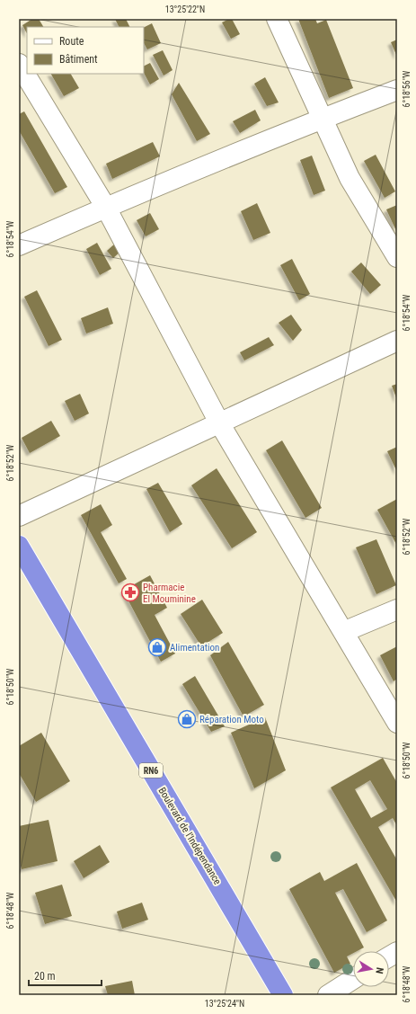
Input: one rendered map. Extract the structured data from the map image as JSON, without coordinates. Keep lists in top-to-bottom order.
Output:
{
  "streets": {
    "highway": ["RN6", "Boulevard de l'Indépendance"]
  },
  "places": {
    "pharmacy": ["Pharmacie El Mouminine"],
    "shop": ["Alimentation", "Réparation Moto"]
  },
  "legend": ["Route", "Bâtiment"],
  "scale_bar": "20 m",
  "north": "right",
  "coordinates": [
    "13°25'22\"N",
    "6°18'56\"W",
    "6°18'54\"W",
    "6°18'52\"W",
    "6°18'50\"W",
    "6°18'48\"W",
    "13°25'24\"N"
  ]
}
